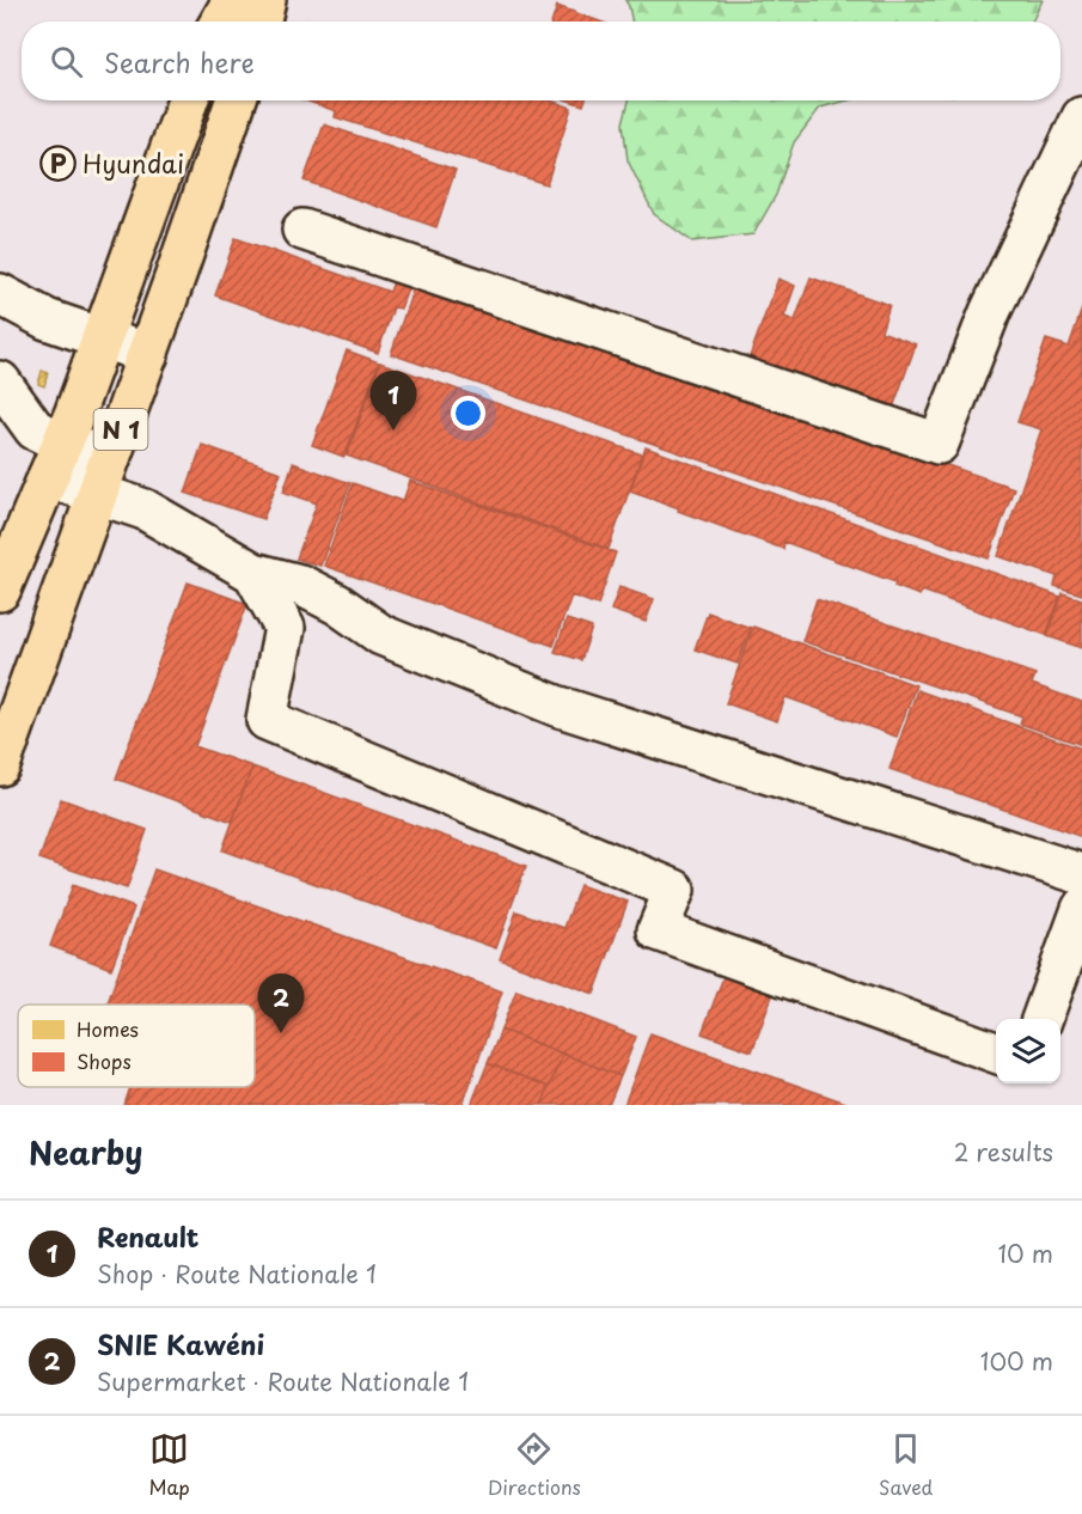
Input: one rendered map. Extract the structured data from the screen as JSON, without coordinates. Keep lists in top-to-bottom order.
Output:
{
  "streets": {
    "main road": ["N 1"]
  },
  "places": {
    "parking": ["Hyundai"]
  },
  "legend": ["Homes", "Shops"],
  "page": {
    "search": "Search here",
    "pins": ["1", "2"],
    "heading": ["Nearby", "2 results"],
    "list": [
      {
        "mark": "1",
        "name": "Renault",
        "note": "Shop · Route Nationale 1",
        "value": "10 m"
      },
      {
        "mark": "2",
        "name": "SNIE Kawéni",
        "note": "Supermarket · Route Nationale 1",
        "value": "100 m"
      }
    ],
    "nav": ["Map", "Directions", "Saved"]
  }
}
